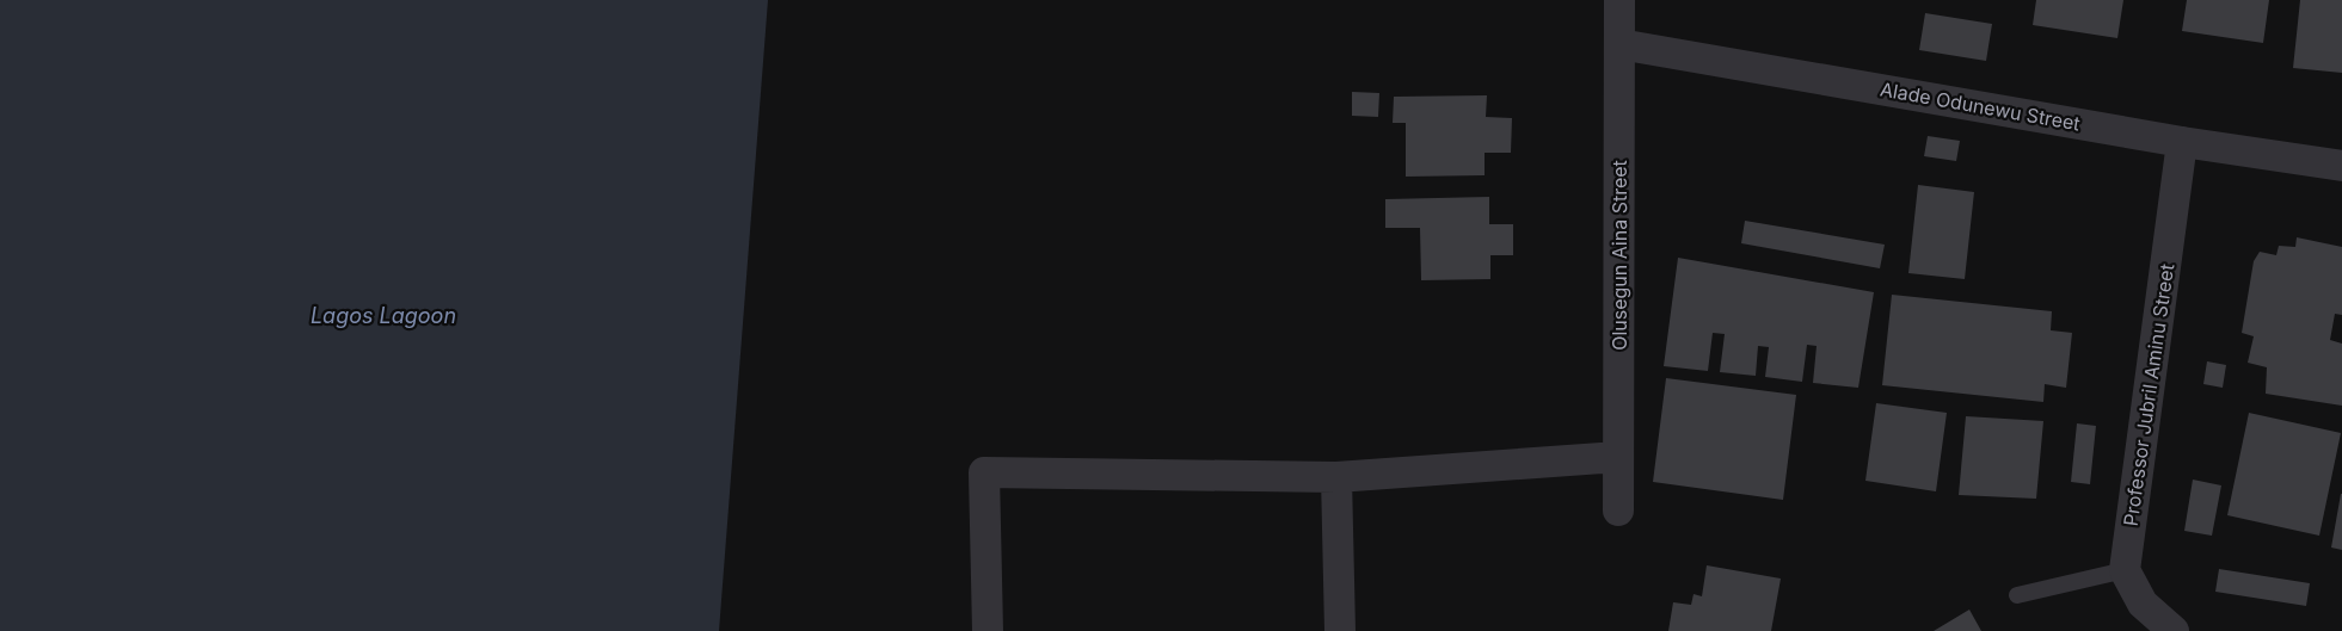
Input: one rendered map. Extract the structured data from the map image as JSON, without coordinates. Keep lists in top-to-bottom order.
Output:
{
  "streets": {
    "street": ["Alade Odunewu Street", "Olusegun Aina Street", "Professor Jubril Aminu Street"]
  },
  "crossings": [
    ["Alade Odunewu Street", "Olusegun Aina Street"],
    ["Alade Odunewu Street", "Professor Jubril Aminu Street"]
  ],
  "water": ["Lagos Lagoon"]
}
